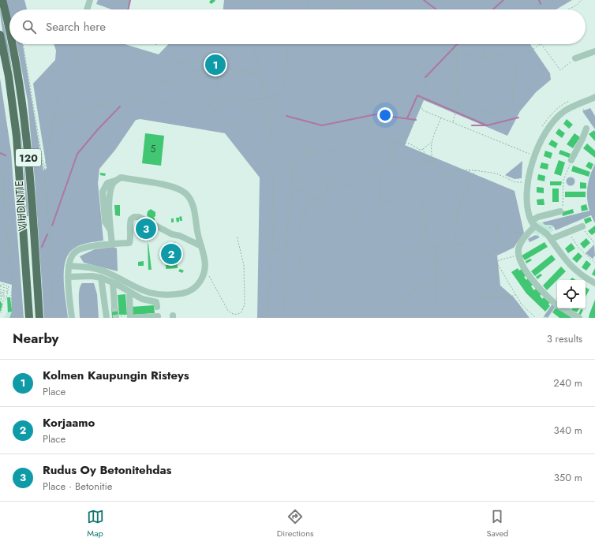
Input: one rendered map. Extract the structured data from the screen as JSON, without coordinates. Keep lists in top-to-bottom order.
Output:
{
  "streets": {
    "main road": ["120", "VIHDINTIE"]
  },
  "house_numbers": ["5"],
  "page": {
    "search": "Search here",
    "pins": ["1", "3", "2"],
    "heading": ["Nearby", "3 results"],
    "list": [
      {
        "mark": "1",
        "name": "Kolmen Kaupungin Risteys",
        "note": "Place",
        "value": "240 m"
      },
      {
        "mark": "2",
        "name": "Korjaamo",
        "note": "Place",
        "value": "340 m"
      },
      {
        "mark": "3",
        "name": "Rudus Oy Betonitehdas",
        "note": "Place · Betonitie",
        "value": "350 m"
      }
    ],
    "nav": ["Map", "Directions", "Saved"]
  }
}
